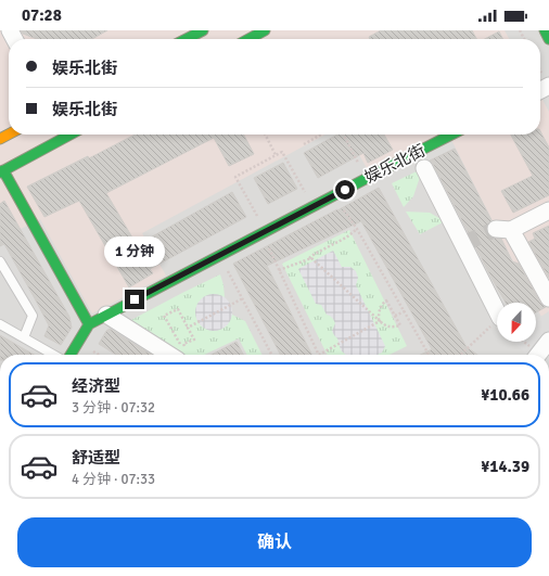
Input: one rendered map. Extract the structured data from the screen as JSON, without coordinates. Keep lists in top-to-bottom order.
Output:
{
  "streets": {
    "street": ["娱乐北街"]
  },
  "north": "bottom",
  "page": {
    "status": "07:28",
    "banner": ["娱乐北街", "娱乐北街"],
    "bubble": "1 分钟",
    "list": [
      {
        "name": "经济型",
        "note": "3 分钟 · 07:32",
        "value": "¥10.66"
      },
      {
        "name": "舒适型",
        "note": "4 分钟 · 07:33",
        "value": "¥14.39"
      }
    ],
    "buttons": "确认"
  }
}
